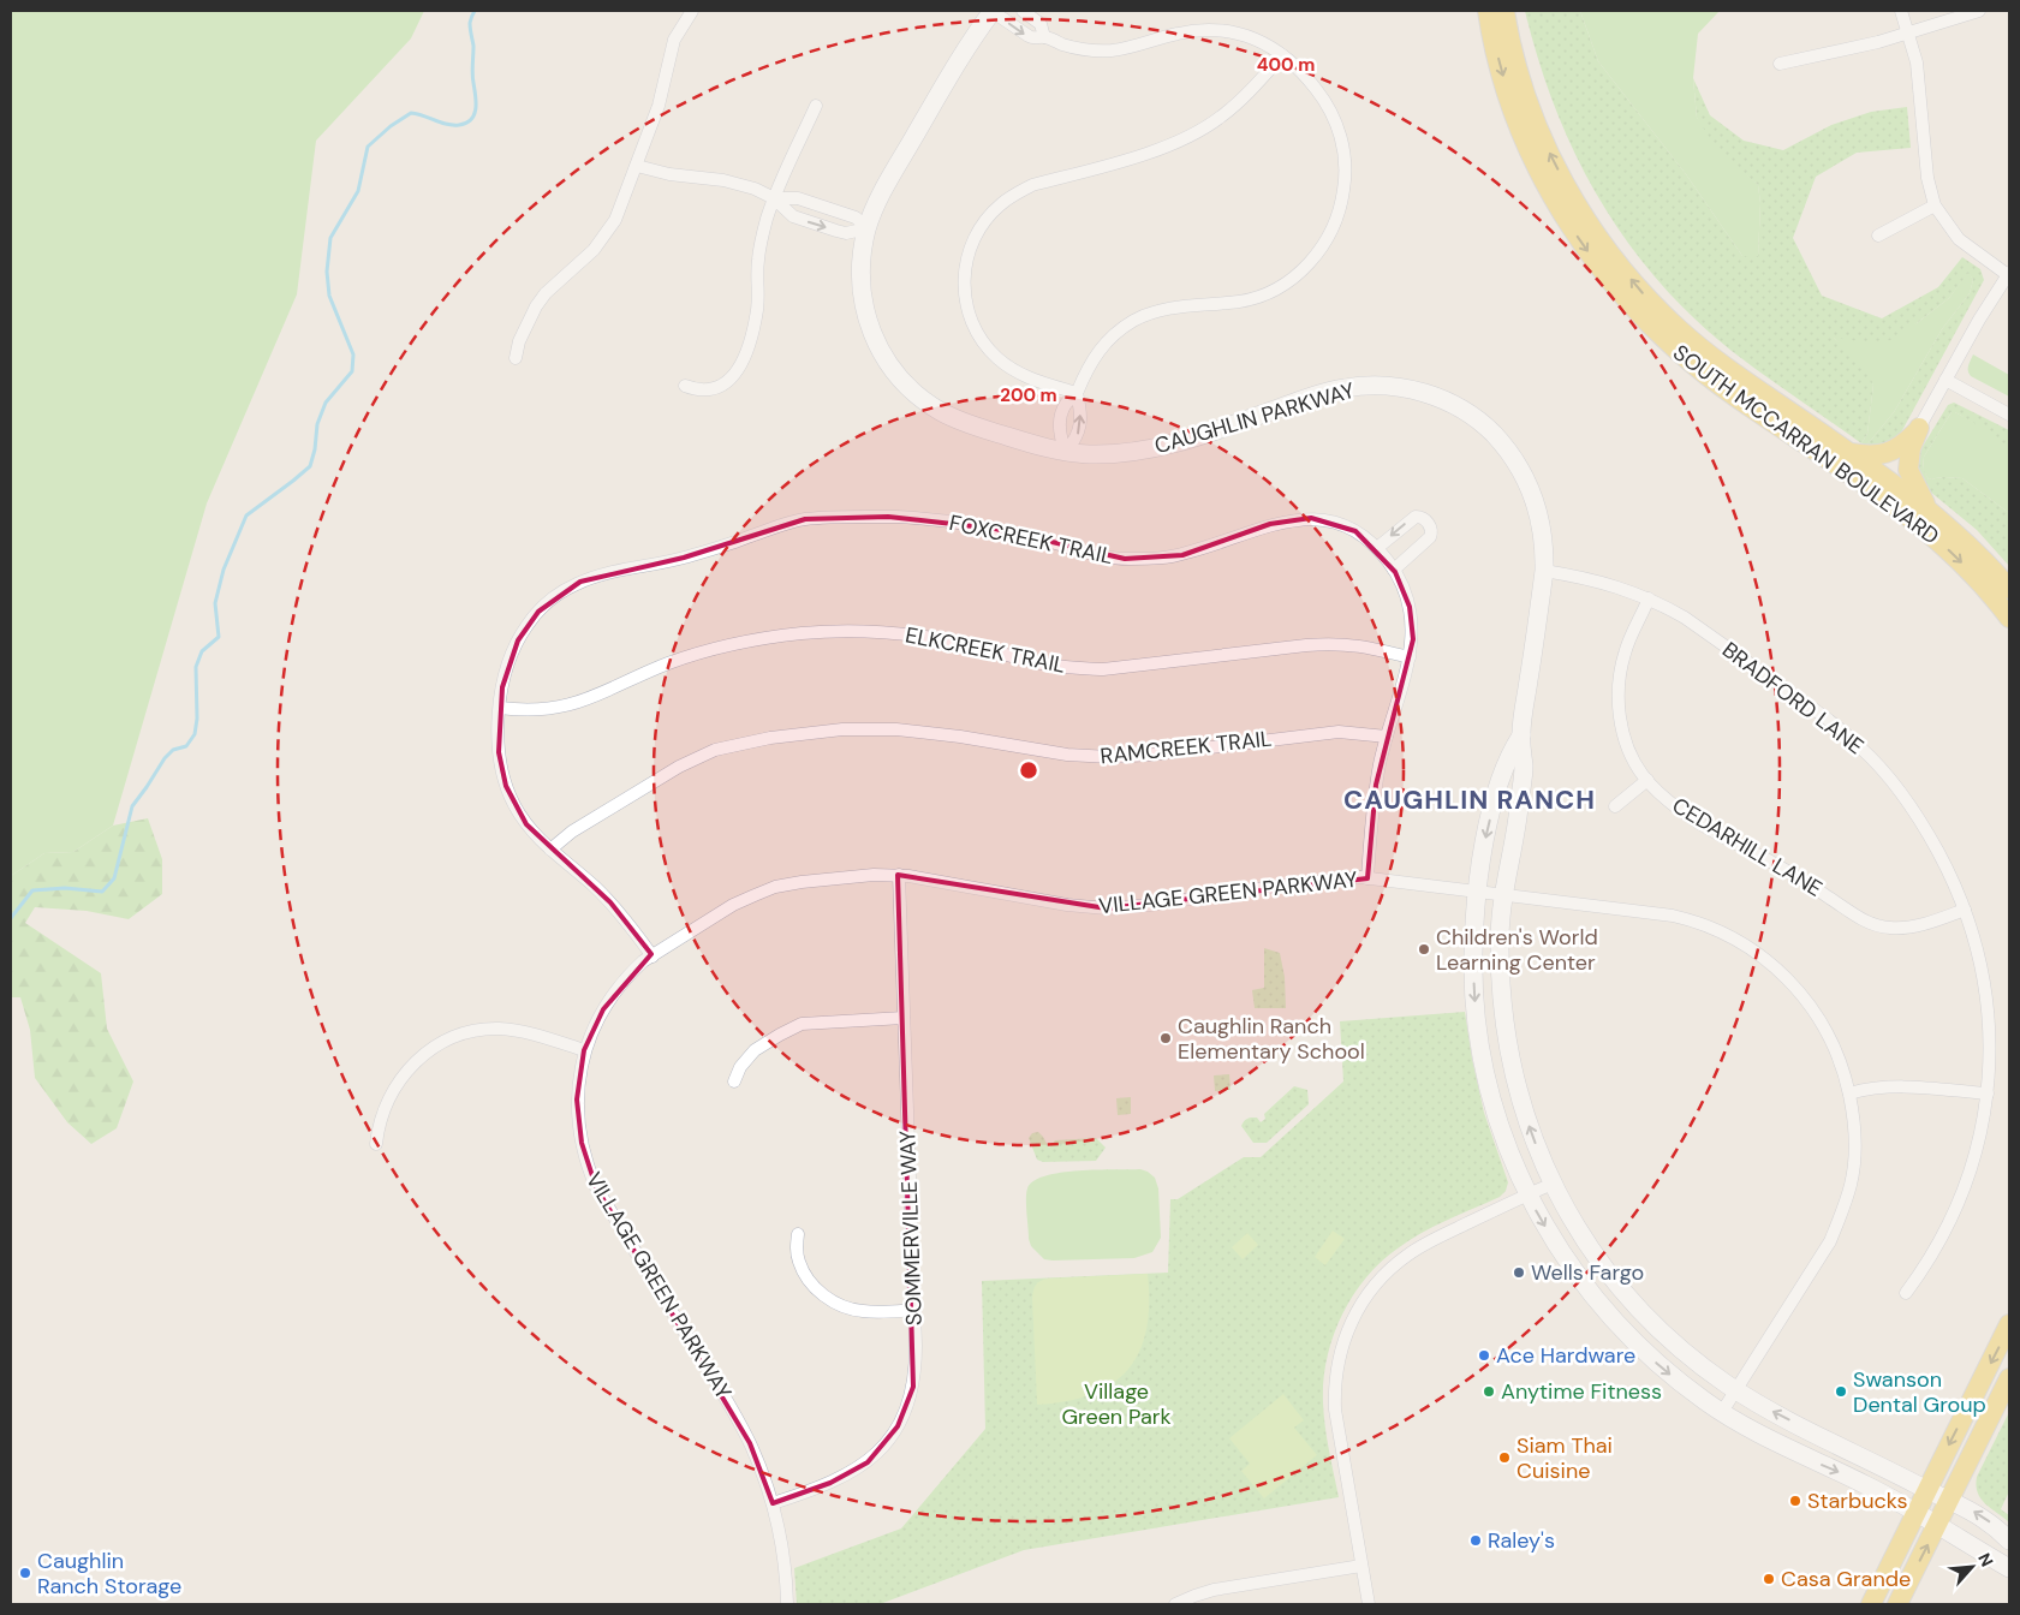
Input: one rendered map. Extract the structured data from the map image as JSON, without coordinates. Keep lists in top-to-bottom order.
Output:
{
  "streets": {
    "main road": ["SOUTH MCCARRAN BOULEVARD"],
    "street": [
      "CAUGHLIN PARKWAY",
      "FOXCREEK TRAIL",
      "ELKCREEK TRAIL",
      "BRADFORD LANE",
      "RAMCREEK TRAIL",
      "CEDARHILL LANE",
      "VILLAGE GREEN PARKWAY",
      "SOMMERVILLE WAY"
    ]
  },
  "crossings": [
    ["CAUGHLIN PARKWAY", "BRADFORD LANE"],
    ["CAUGHLIN PARKWAY", "VILLAGE GREEN PARKWAY"],
    ["FOXCREEK TRAIL", "ELKCREEK TRAIL"],
    ["FOXCREEK TRAIL", "RAMCREEK TRAIL"],
    ["FOXCREEK TRAIL", "VILLAGE GREEN PARKWAY"],
    ["BRADFORD LANE", "CEDARHILL LANE"],
    ["VILLAGE GREEN PARKWAY", "SOMMERVILLE WAY"]
  ],
  "districts": ["CAUGHLIN RANCH"],
  "parks": ["Village Green Park"],
  "places": [
    "Children's World Learning Center",
    "Caughlin Ranch Elementary School",
    "Wells Fargo",
    "Ace Hardware",
    "Anytime Fitness",
    "Swanson Dental Group",
    "Siam Thai Cuisine",
    "Starbucks",
    "Raley's",
    "Caughlin Ranch Storage",
    "Casa Grande"
  ],
  "north": "top right",
  "rings": ["400 m", "200 m"]
}
